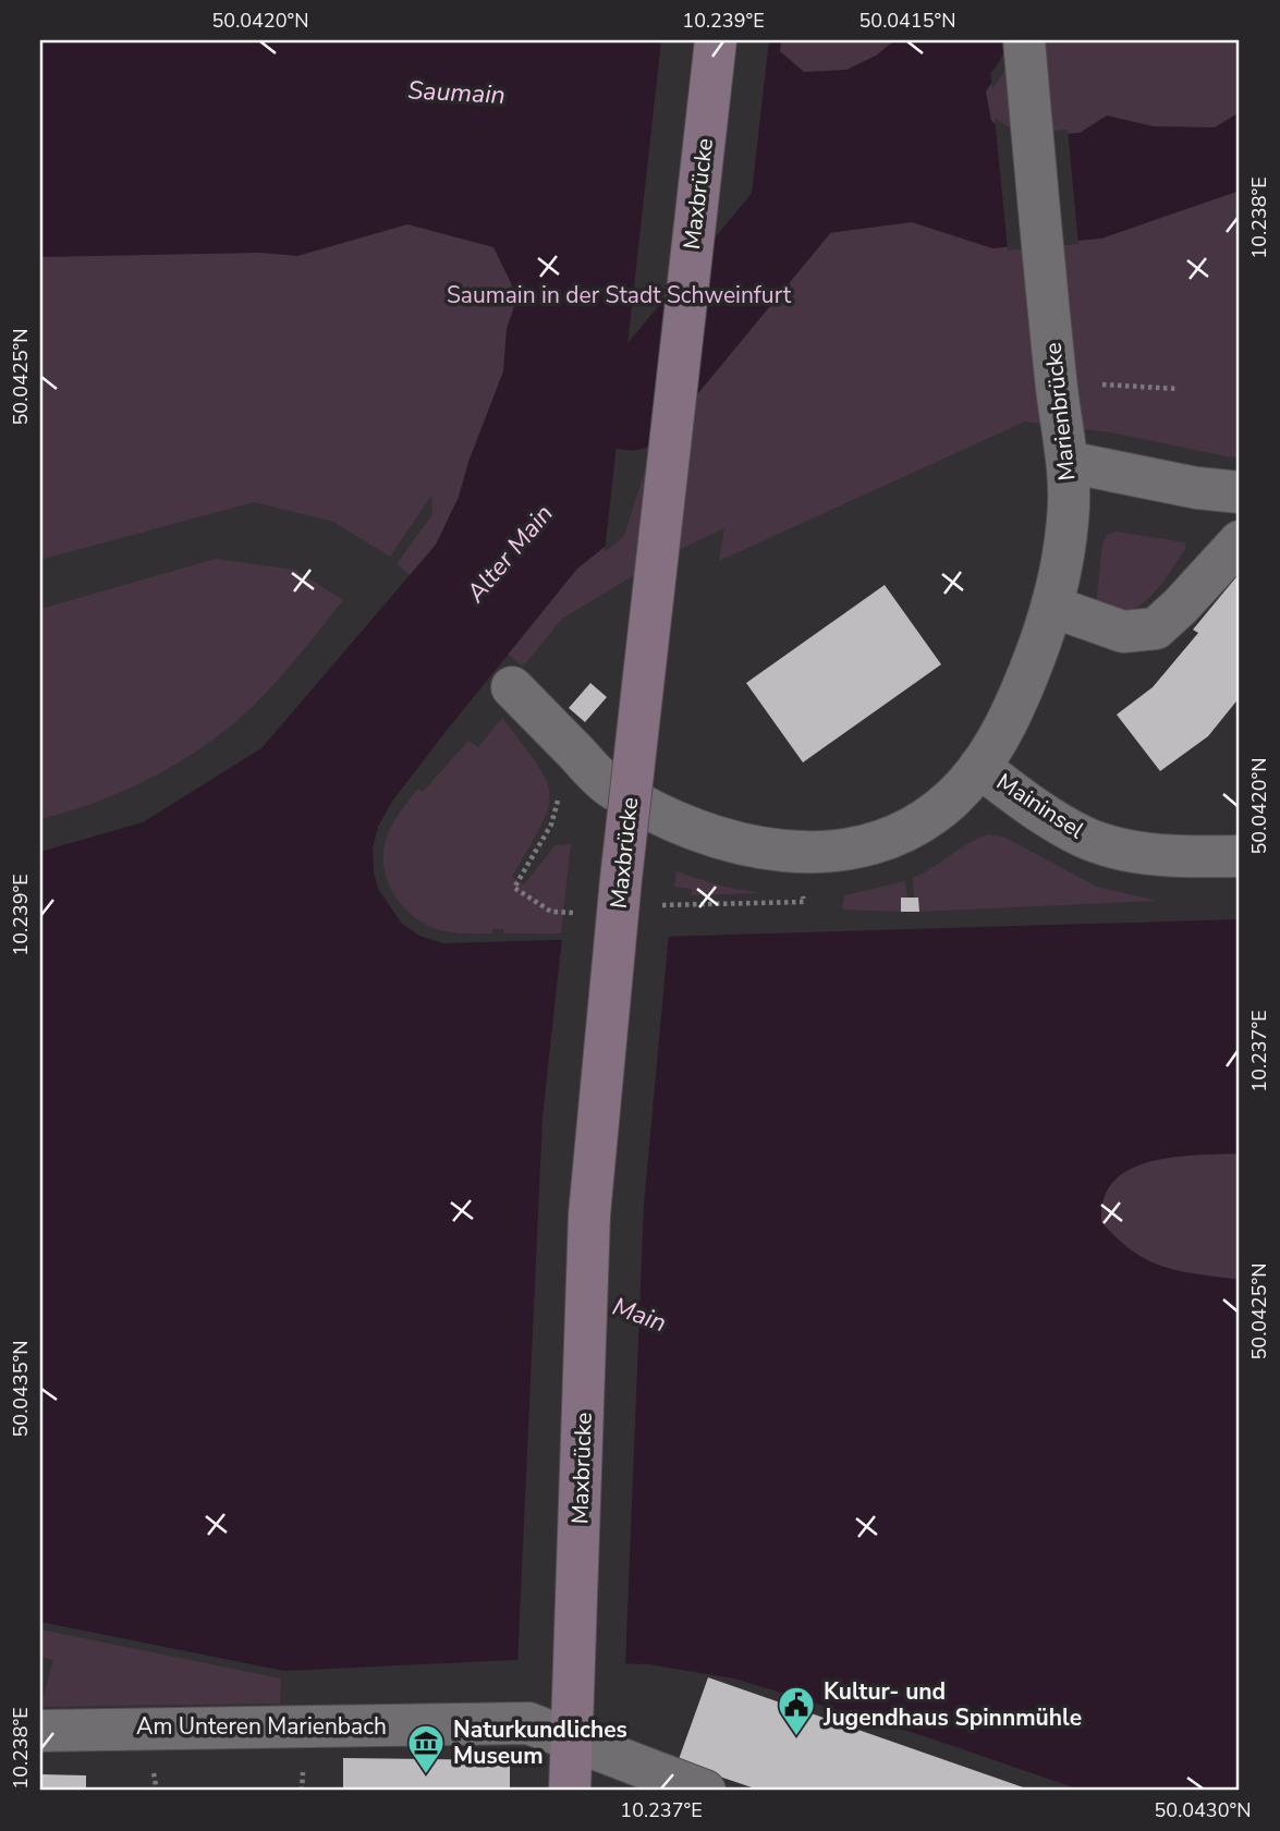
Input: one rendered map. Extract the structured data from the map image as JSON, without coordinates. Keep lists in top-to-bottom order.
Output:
{
  "streets": {
    "main road": ["Maxbrücke"],
    "street": ["Marienbrücke", "Maininsel", "Am Unteren Marienbach"]
  },
  "crossings": [
    ["Maxbrücke", "Am Unteren Marienbach"],
    ["Marienbrücke", "Maininsel"]
  ],
  "water": ["Saumain", "Alter Main", "Main"],
  "parks": ["Saumain in der Stadt Schweinfurt"],
  "places": {
    "public building": ["Kultur- und Jugendhaus Spinnmühle"],
    "museum": ["Naturkundliches Museum"]
  },
  "coordinates": [
    "50.0420°N",
    "10.239°E",
    "50.0415°N",
    "10.238°E",
    "50.0425°N",
    "10.237°E",
    "50.0435°N",
    "50.0430°N"
  ]
}
